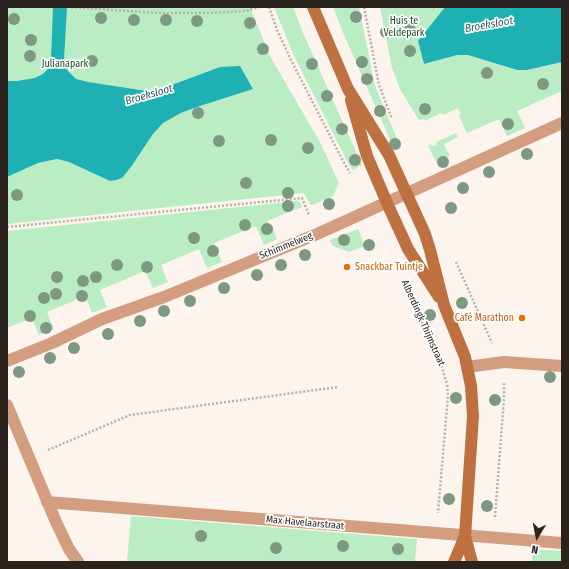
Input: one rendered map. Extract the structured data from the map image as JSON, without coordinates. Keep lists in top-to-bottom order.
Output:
{
  "streets": {
    "street": ["Schimmelweg", "Alberdingk Thijmstraat", "Max Havelaarstraat"]
  },
  "crossings": [
    ["Schimmelweg", "Alberdingk Thijmstraat"],
    ["Alberdingk Thijmstraat", "Max Havelaarstraat"]
  ],
  "water": ["Broeksloot"],
  "parks": ["Huis te Veldepark", "Julianapark"],
  "places": ["Snackbar Tuintje", "Café Marathon"],
  "north": "bottom"
}
